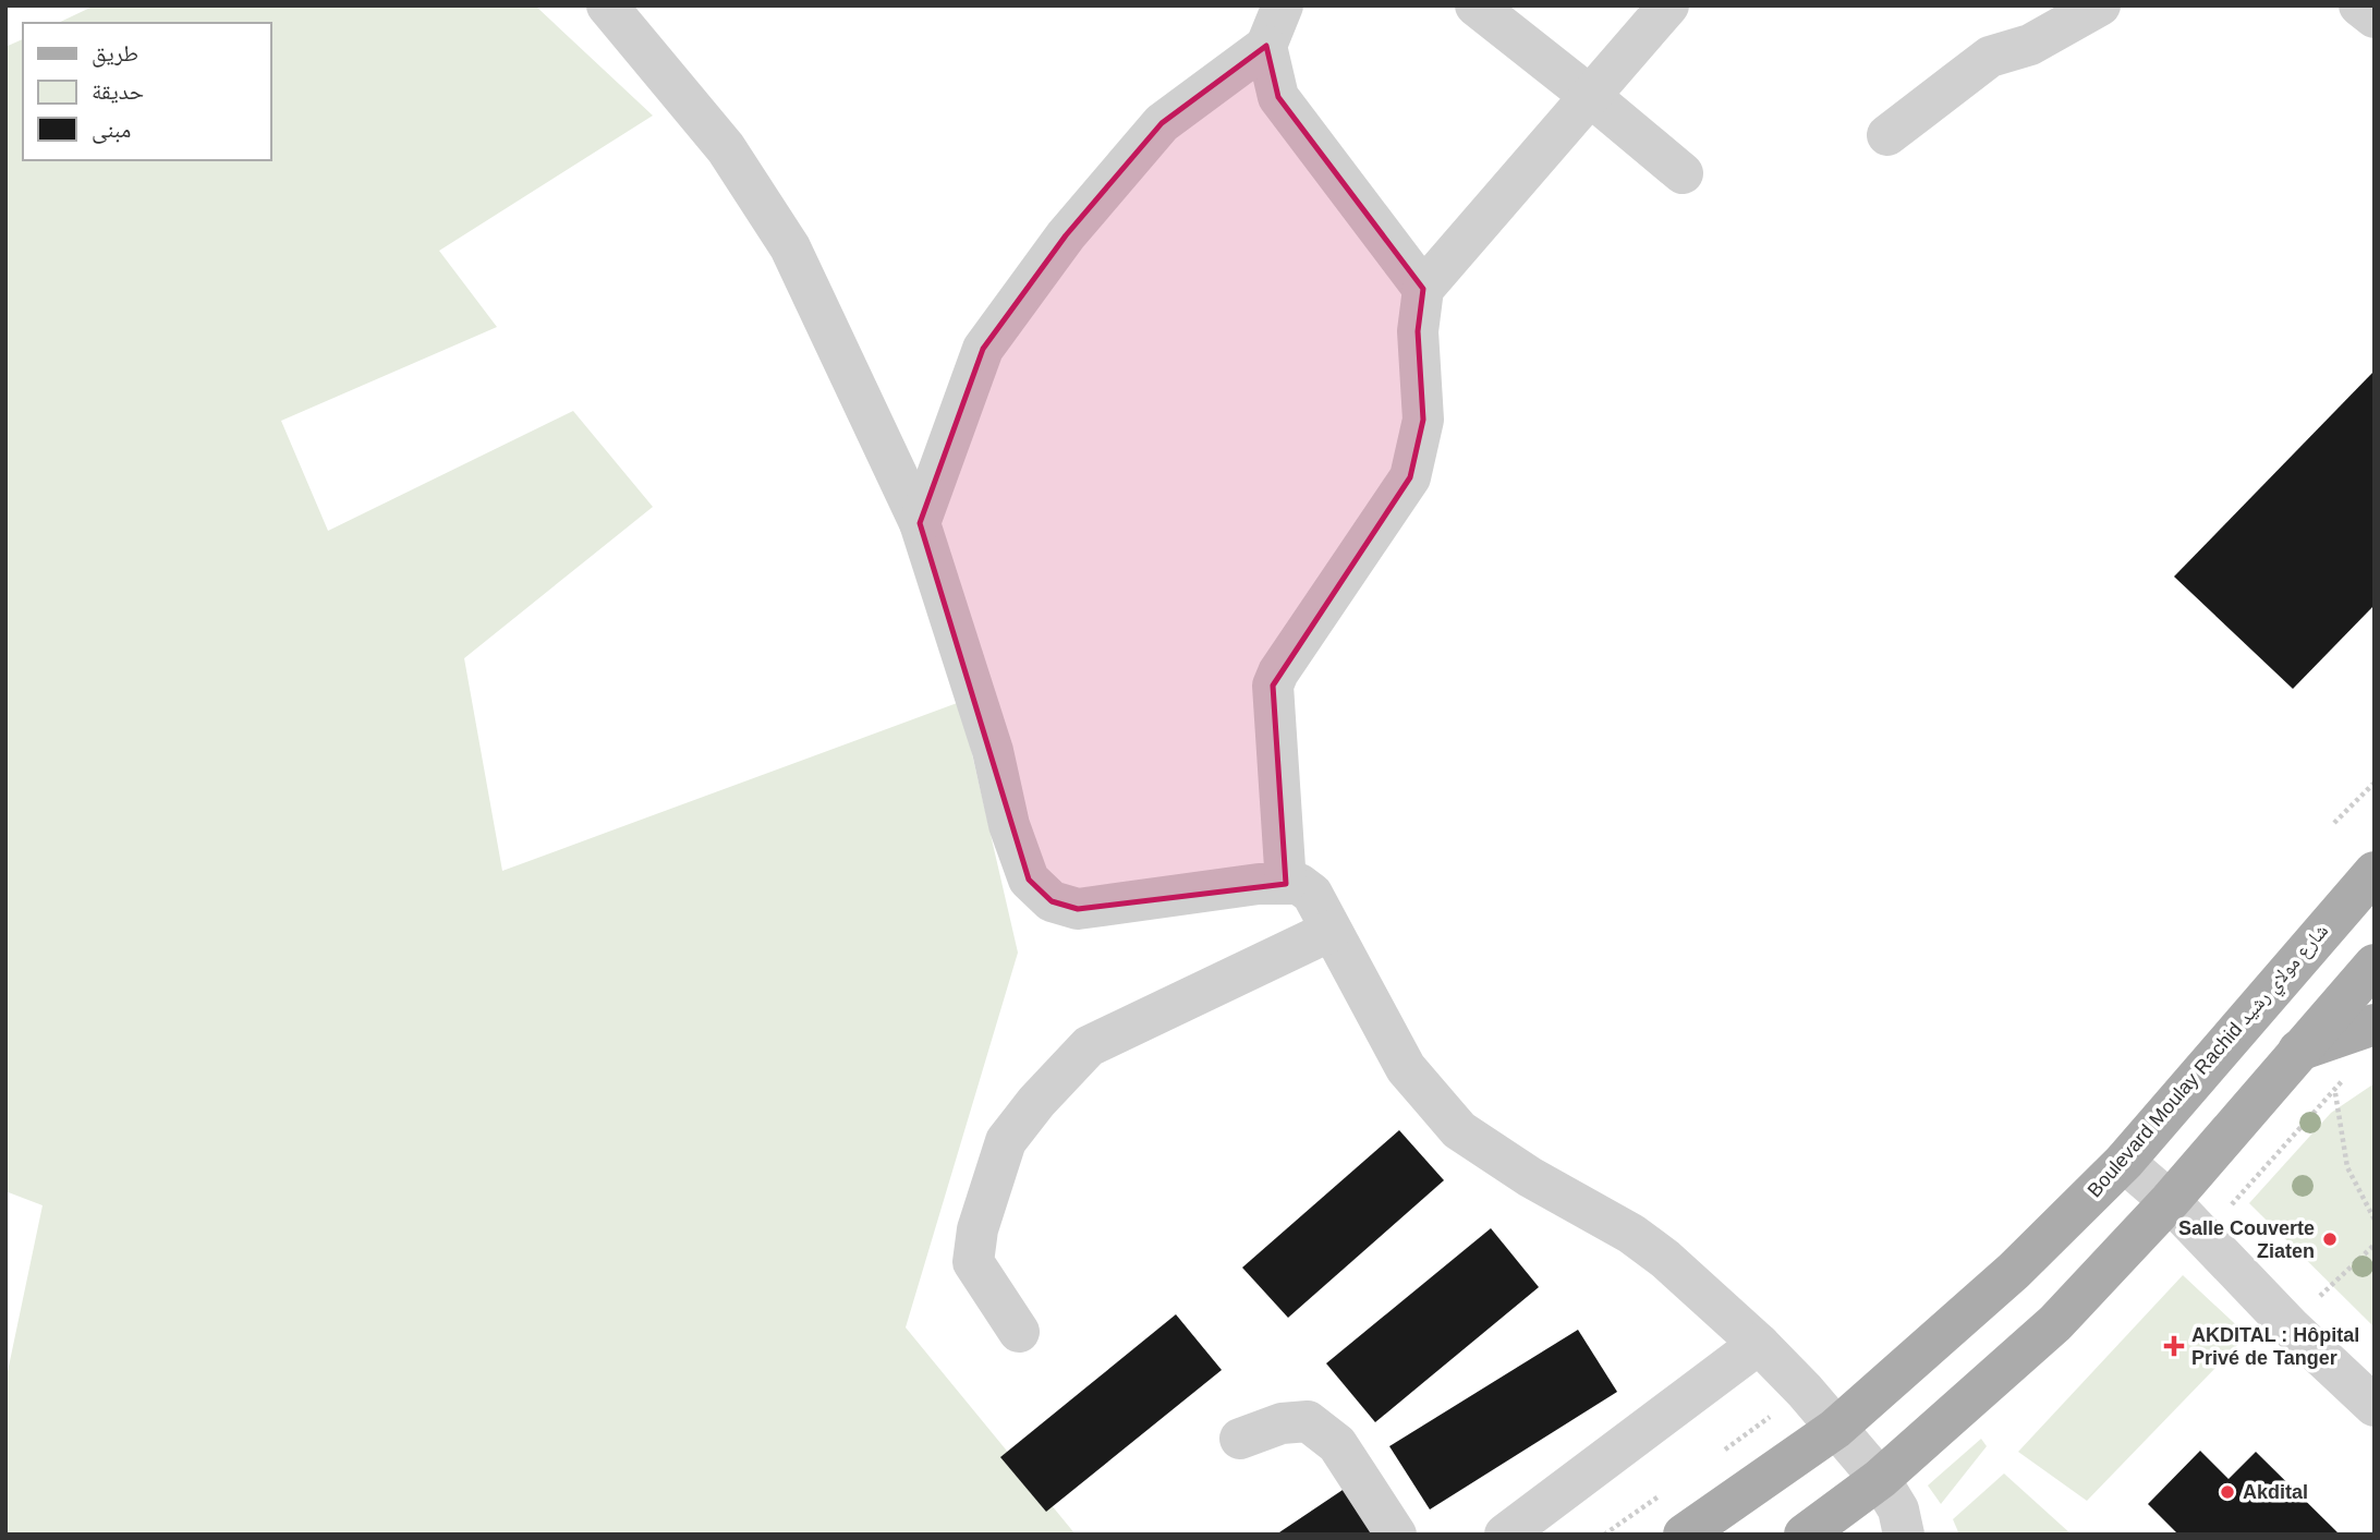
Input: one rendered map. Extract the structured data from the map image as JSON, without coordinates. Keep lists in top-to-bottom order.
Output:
{
  "streets": {
    "main road": ["Boulevard Moulay Rachid شارع مولاي رشيد"]
  },
  "places": {
    "other": ["Salle Couverte Ziaten", "Akdital"],
    "health": ["AKDITAL : Hôpital Privé de Tanger"]
  },
  "legend": ["طريق", "حديقة", "مبنى"]
}
